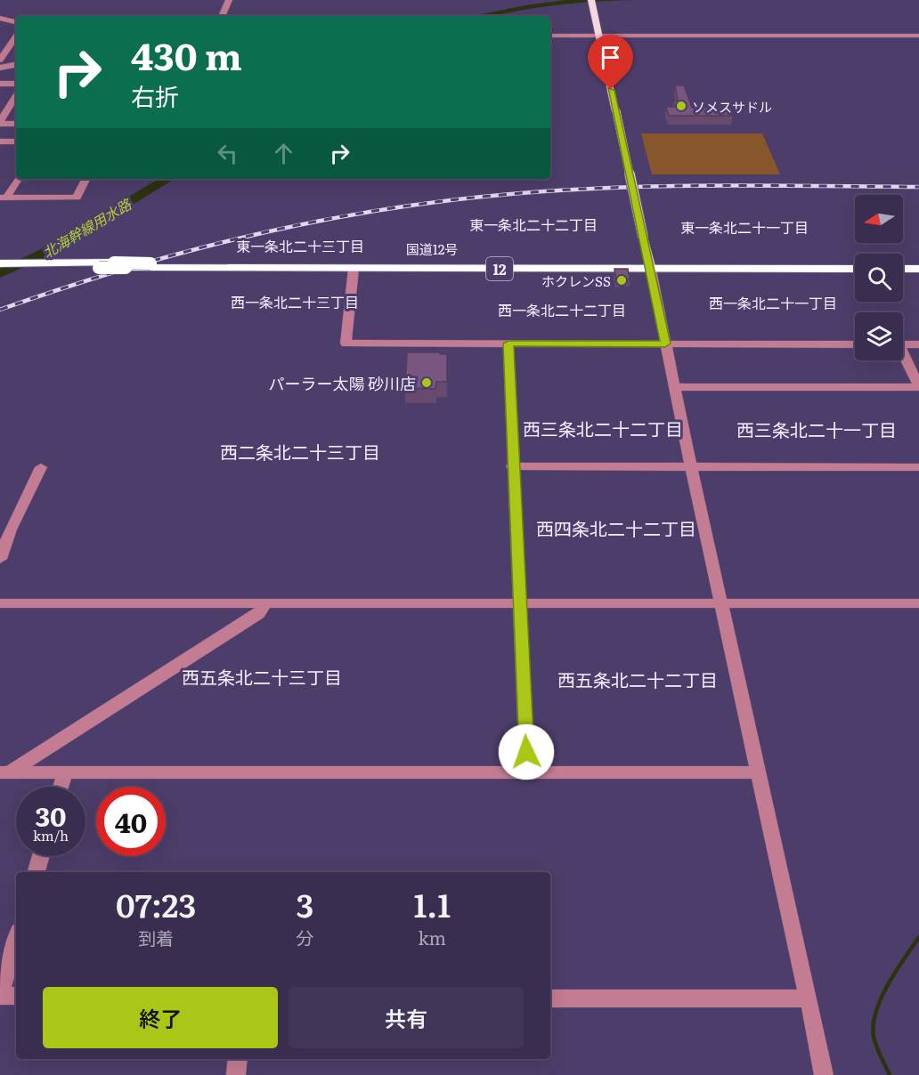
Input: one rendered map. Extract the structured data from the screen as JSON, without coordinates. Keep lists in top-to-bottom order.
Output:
{
  "streets": {
    "highway": ["国道12号", "12"]
  },
  "districts": [
    "東一条北二十二丁目",
    "東一条北二十一丁目",
    "東一条北二十三丁目",
    "西一条北二十三丁目",
    "西一条北二十一丁目",
    "西一条北二十二丁目",
    "西三条北二十二丁目",
    "西三条北二十一丁目",
    "西二条北二十三丁目",
    "西四条北二十二丁目",
    "西五条北二十三丁目",
    "西五条北二十二丁目"
  ],
  "water": ["北海幹線用水路"],
  "places": ["ソメスサドル", "ホクレンSS", "パーラー太陽 砂川店"],
  "north": "left",
  "page": {
    "turn": ["430 m", "右折"],
    "speed": "30 km/h",
    "limit": "40",
    "eta": [
      "07:23",
      "到着",
      "3",
      "分",
      "1.1",
      "km"
    ],
    "buttons": ["終了", "共有"]
  }
}
